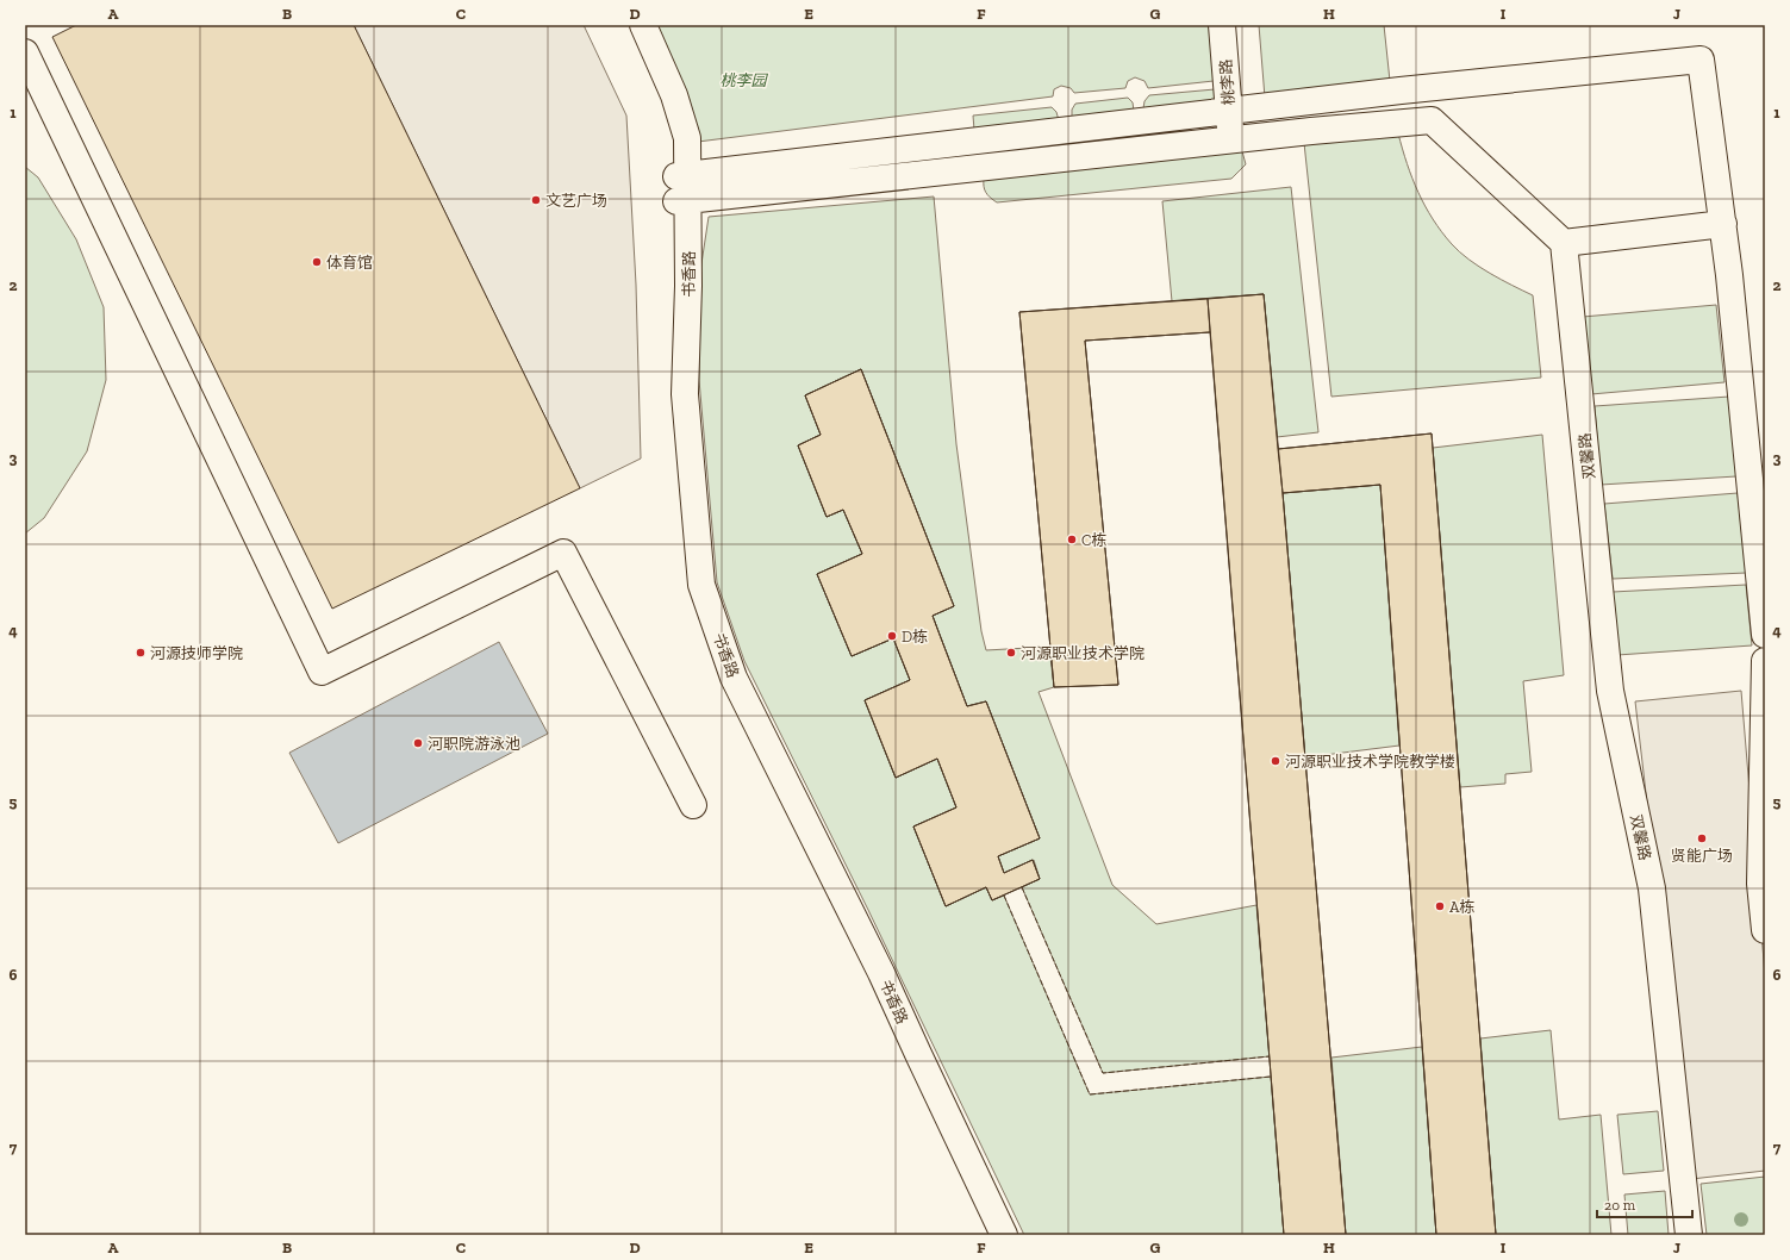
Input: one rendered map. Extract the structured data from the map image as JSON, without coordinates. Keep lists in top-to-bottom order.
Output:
{
  "streets": {
    "street": ["桃李路", "书香路", "双馨路"]
  },
  "parks": ["桃李园"],
  "places": [
    "文艺广场",
    "体育馆",
    "C栋",
    "D栋",
    "河源技师学院",
    "河源职业技术学院",
    "河职院游泳池",
    "河源职业技术学院教学楼",
    "贤能广场",
    "A栋"
  ],
  "scale_bar": "20 m",
  "grid": {
    "columns": [
      "A",
      "B",
      "C",
      "D",
      "E",
      "F",
      "G",
      "H",
      "I",
      "J"
    ],
    "rows": [
      "1",
      "2",
      "3",
      "4",
      "5",
      "6",
      "7"
    ]
  }
}
